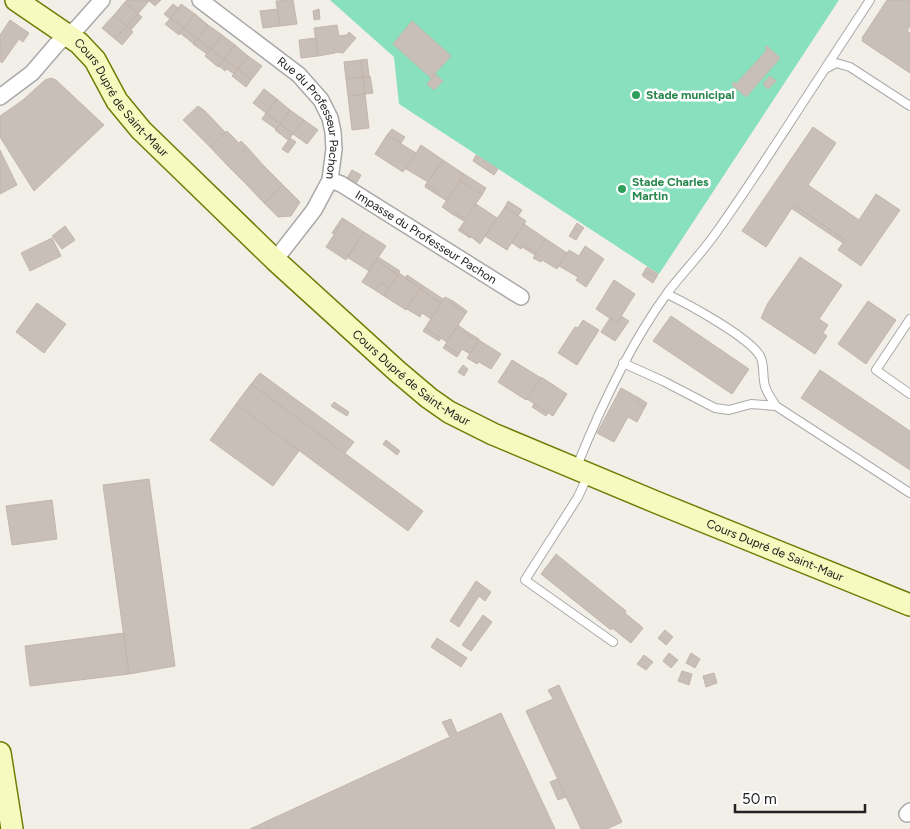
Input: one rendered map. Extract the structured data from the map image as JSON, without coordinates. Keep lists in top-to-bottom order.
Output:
{
  "streets": {
    "street": ["Cours Dupré de Saint-Maur", "Rue du Professeur Pachon", "Impasse du Professeur Pachon"]
  },
  "crossings": [
    ["Cours Dupré de Saint-Maur", "Rue du Professeur Pachon"],
    ["Rue du Professeur Pachon", "Impasse du Professeur Pachon"]
  ],
  "places": ["Stade municipal", "Stade Charles Martin"],
  "scale_bar": "50 m"
}
